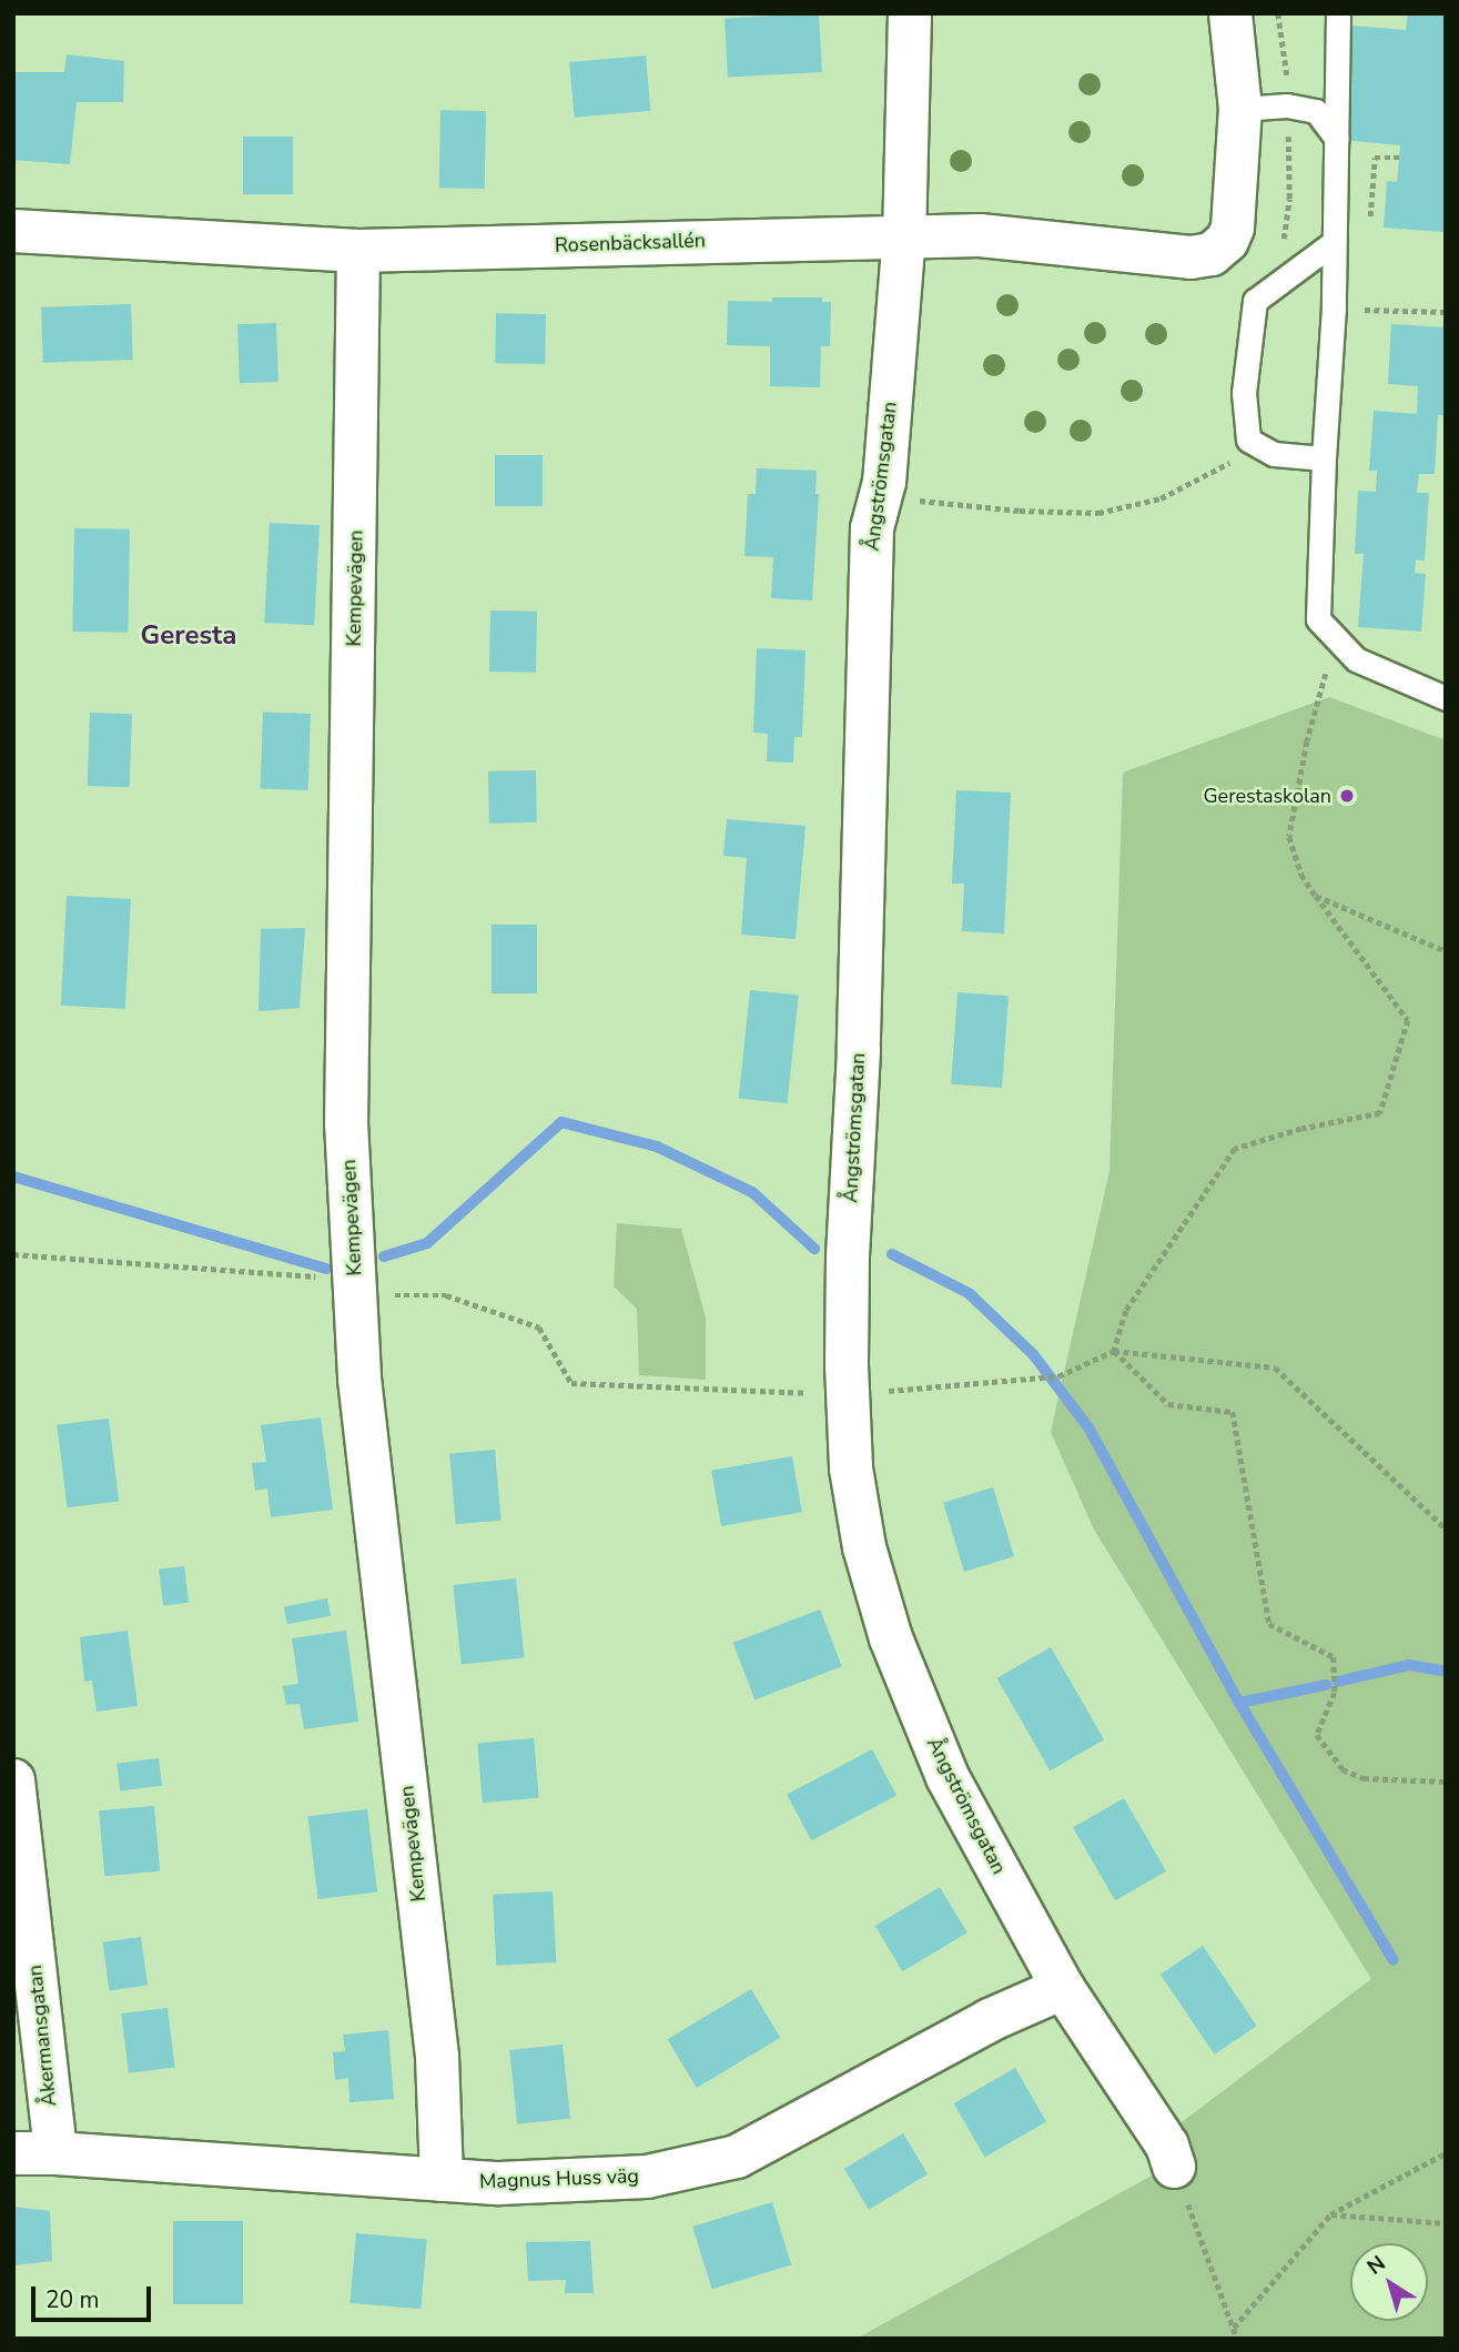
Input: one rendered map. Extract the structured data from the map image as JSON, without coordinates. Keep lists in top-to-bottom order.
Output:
{
  "streets": {
    "street": [
      "Rosenbäcksallén",
      "Ångströmsgatan",
      "Kempevägen",
      "Åkermansgatan",
      "Magnus Huss väg"
    ]
  },
  "crossings": [
    ["Rosenbäcksallén", "Ångströmsgatan"],
    ["Rosenbäcksallén", "Kempevägen"],
    ["Ångströmsgatan", "Magnus Huss väg"],
    ["Kempevägen", "Magnus Huss väg"],
    ["Åkermansgatan", "Magnus Huss väg"]
  ],
  "districts": ["Geresta"],
  "places": ["Gerestaskolan"],
  "scale_bar": "20 m",
  "north": "top left"
}
